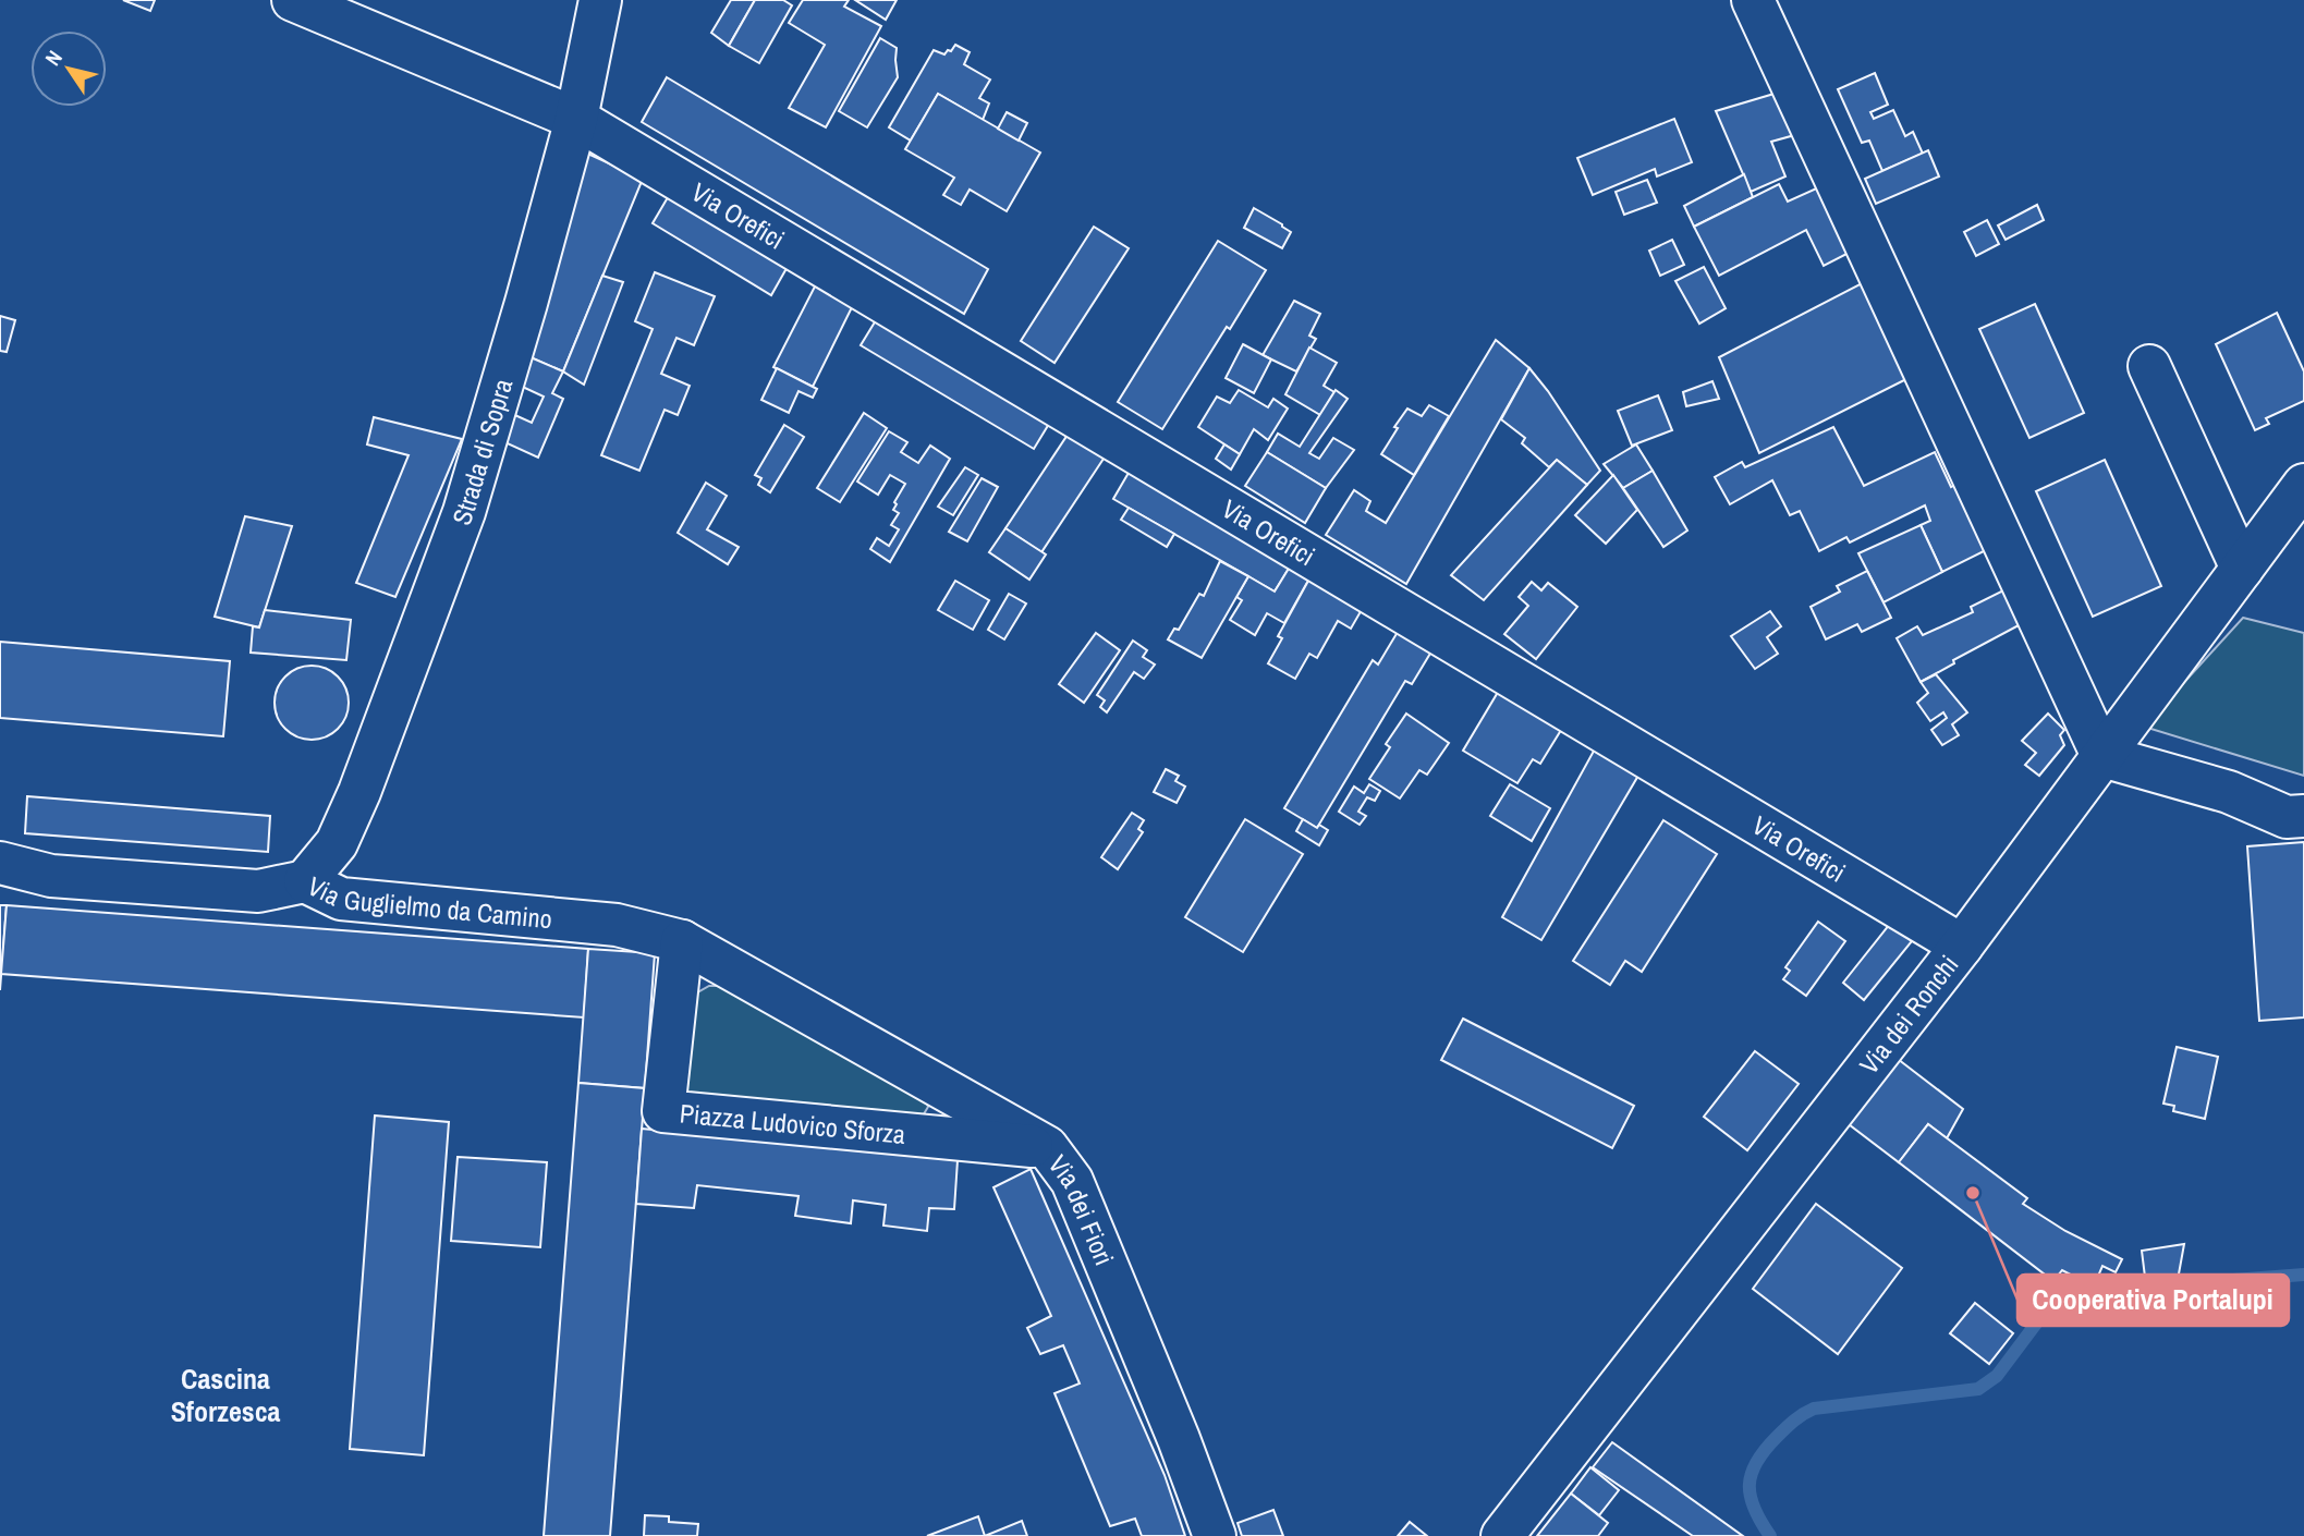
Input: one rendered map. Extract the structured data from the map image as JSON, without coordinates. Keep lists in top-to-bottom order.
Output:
{
  "streets": {
    "street": [
      "Via Orefici",
      "Strada di Sopra",
      "Via Guglielmo da Camino",
      "Via dei Ronchi",
      "Piazza Ludovico Sforza",
      "Via dei Fiori"
    ]
  },
  "crossings": [
    ["Via Orefici", "Strada di Sopra"],
    ["Via Orefici", "Via dei Ronchi"],
    ["Strada di Sopra", "Via Guglielmo da Camino"],
    ["Via Guglielmo da Camino", "Piazza Ludovico Sforza"],
    ["Via Guglielmo da Camino", "Via dei Fiori"],
    ["Piazza Ludovico Sforza", "Via dei Fiori"]
  ],
  "districts": ["Cascina Sforzesca"],
  "places": ["Cooperativa Portalupi"],
  "north": "top left"
}
